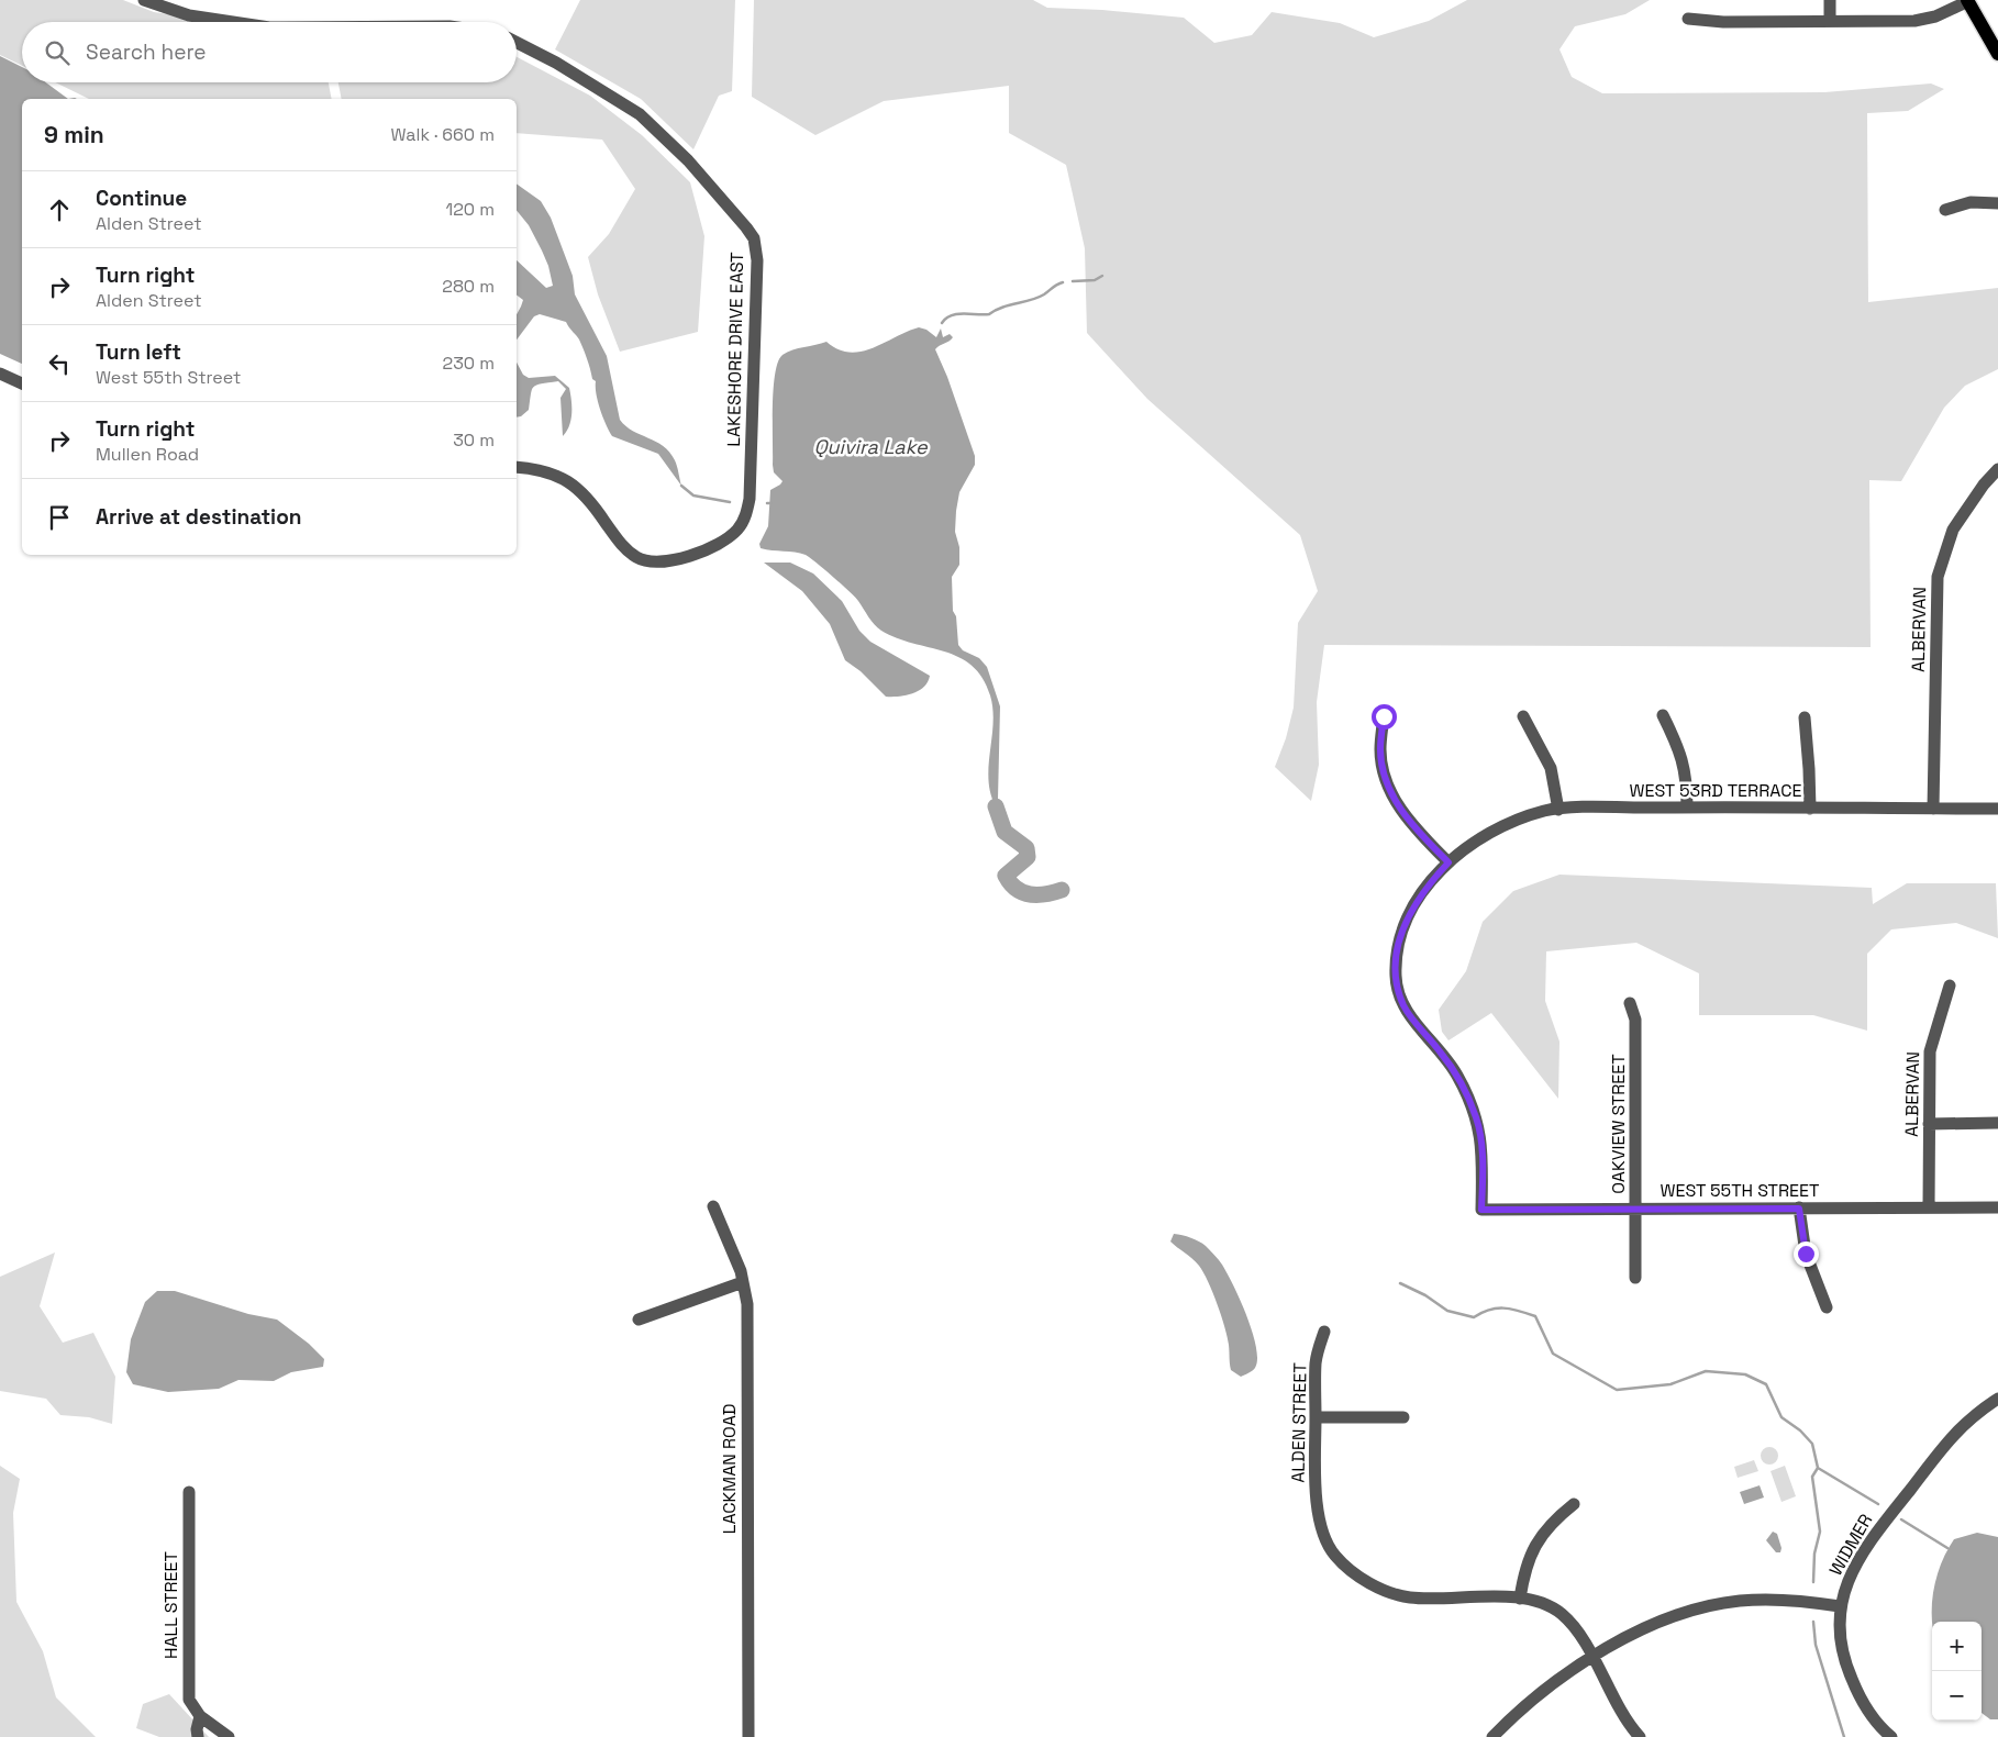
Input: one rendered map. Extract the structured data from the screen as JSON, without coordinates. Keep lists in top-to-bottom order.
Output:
{
  "streets": {
    "street": [
      "LAKESHORE DRIVE EAST",
      "ALBERVAN",
      "WEST 53RD TERRACE",
      "OAKVIEW STREET",
      "WEST 55TH STREET",
      "ALDEN STREET",
      "LACKMAN ROAD",
      "WIDMER",
      "HALL STREET"
    ]
  },
  "crossings": [
    ["ALBERVAN", "WEST 53RD TERRACE"],
    ["ALBERVAN", "WEST 55TH STREET"],
    ["WEST 53RD TERRACE", "WEST 55TH STREET"],
    ["OAKVIEW STREET", "WEST 55TH STREET"]
  ],
  "water": ["Quivira Lake"],
  "page": {
    "search": "Search here",
    "heading": ["9 min", "Walk · 660 m"],
    "list": [
      ["Continue", "Alden Street", "120 m"],
      ["Turn right", "Alden Street", "280 m"],
      ["Turn left", "West 55th Street", "230 m"],
      ["Turn right", "Mullen Road", "30 m"],
      "Arrive at destination"
    ],
    "map_buttons": ["+", "−"]
  }
}
